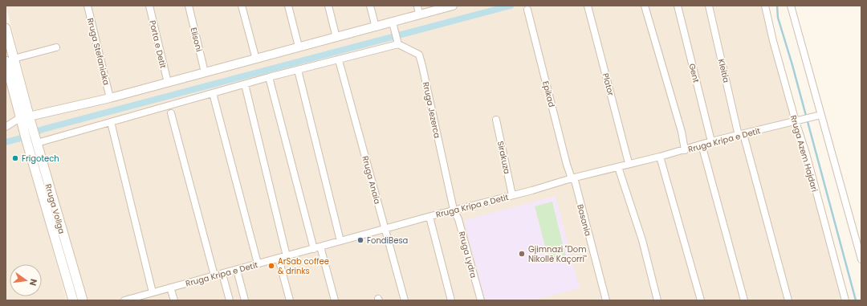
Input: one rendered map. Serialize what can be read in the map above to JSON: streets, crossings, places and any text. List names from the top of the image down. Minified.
{"streets":{"main road":["Rruga Vollga"],"street":["Elisoni","Porta e Detit","Rruga Stefaniaka","Kleitia","Gent","Plator","Epikad","Rruga Jezerca","Rruga Kripa e Detit","Rruga Azem Hajdari","Sirakuza","Rruga Anaia","Basania","Rruga Lydra"]},"crossings":[["Kleitia","Rruga Kripa e Detit"],["Gent","Rruga Kripa e Detit"],["Plator","Rruga Kripa e Detit"],["Epikad","Rruga Kripa e Detit"],["Epikad","Basania"],["Rruga Jezerca","Rruga Kripa e Detit"],["Rruga Jezerca","Rruga Lydra"],["Rruga Kripa e Detit","Rruga Azem Hajdari"],["Rruga Kripa e Detit","Sirakuza"],["Rruga Kripa e Detit","Rruga Anaia"],["Rruga Kripa e Detit","Basania"],["Rruga Kripa e Detit","Rruga Lydra"]],"places":["Frigotech","FondiBesa","Gjimnazi \"Dom Nikollë Kaçorri\"","ArSab coffee & drinks"],"north":"right"}
